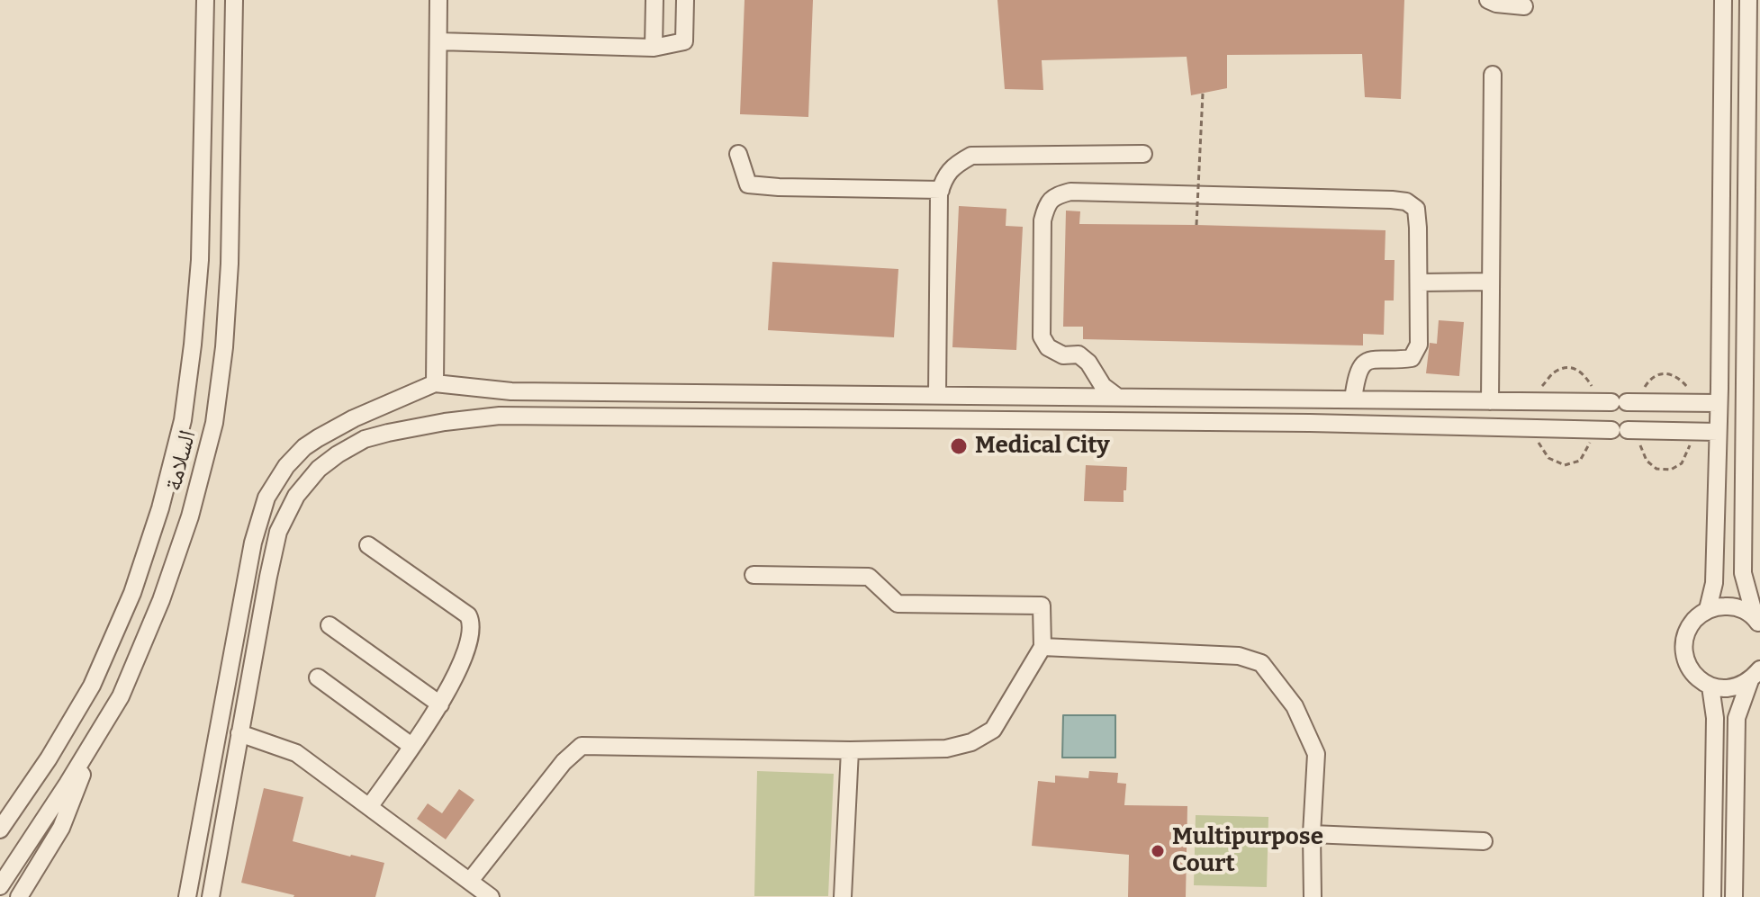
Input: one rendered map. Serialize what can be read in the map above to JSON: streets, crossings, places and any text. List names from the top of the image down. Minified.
{"streets":{"street":["السلامة"]},"places":["Medical City","Multipurpose Court"]}
